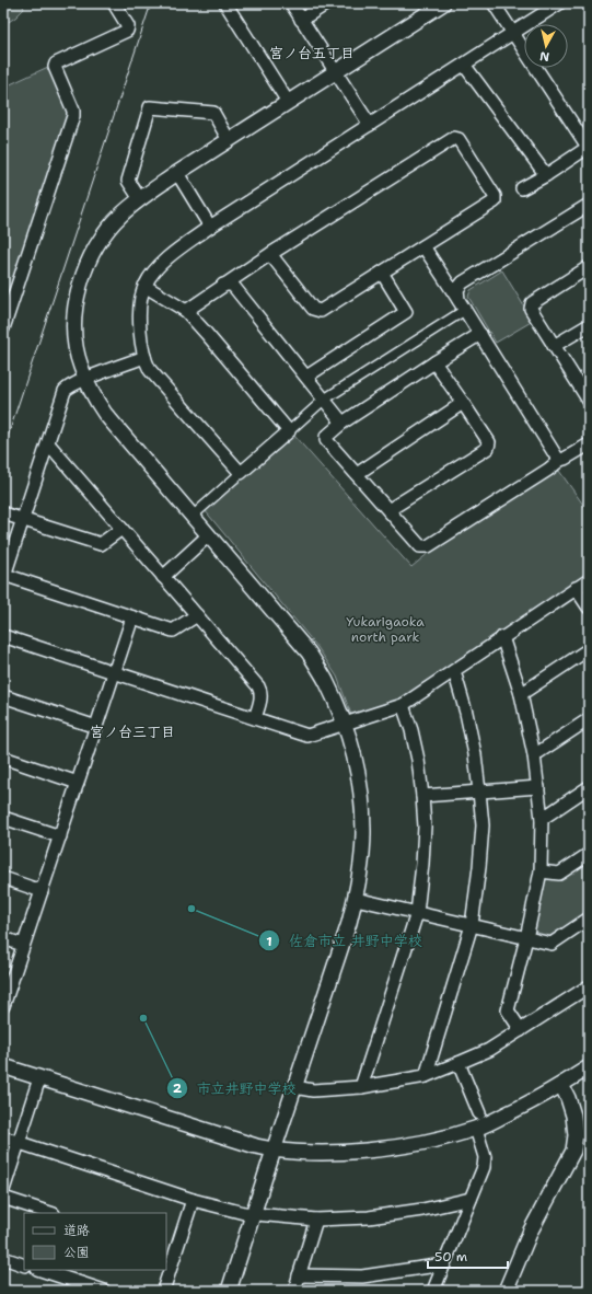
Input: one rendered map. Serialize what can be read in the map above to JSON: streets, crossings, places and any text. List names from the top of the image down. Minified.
{"districts":["宮ノ台五丁目","宮ノ台三丁目"],"parks":["Yukarigaoka north park"],"places":["佐倉市立 井野中学校","市立井野中学校"],"legend":["道路","公園"],"scale_bar":"50 m","north":"bottom"}
